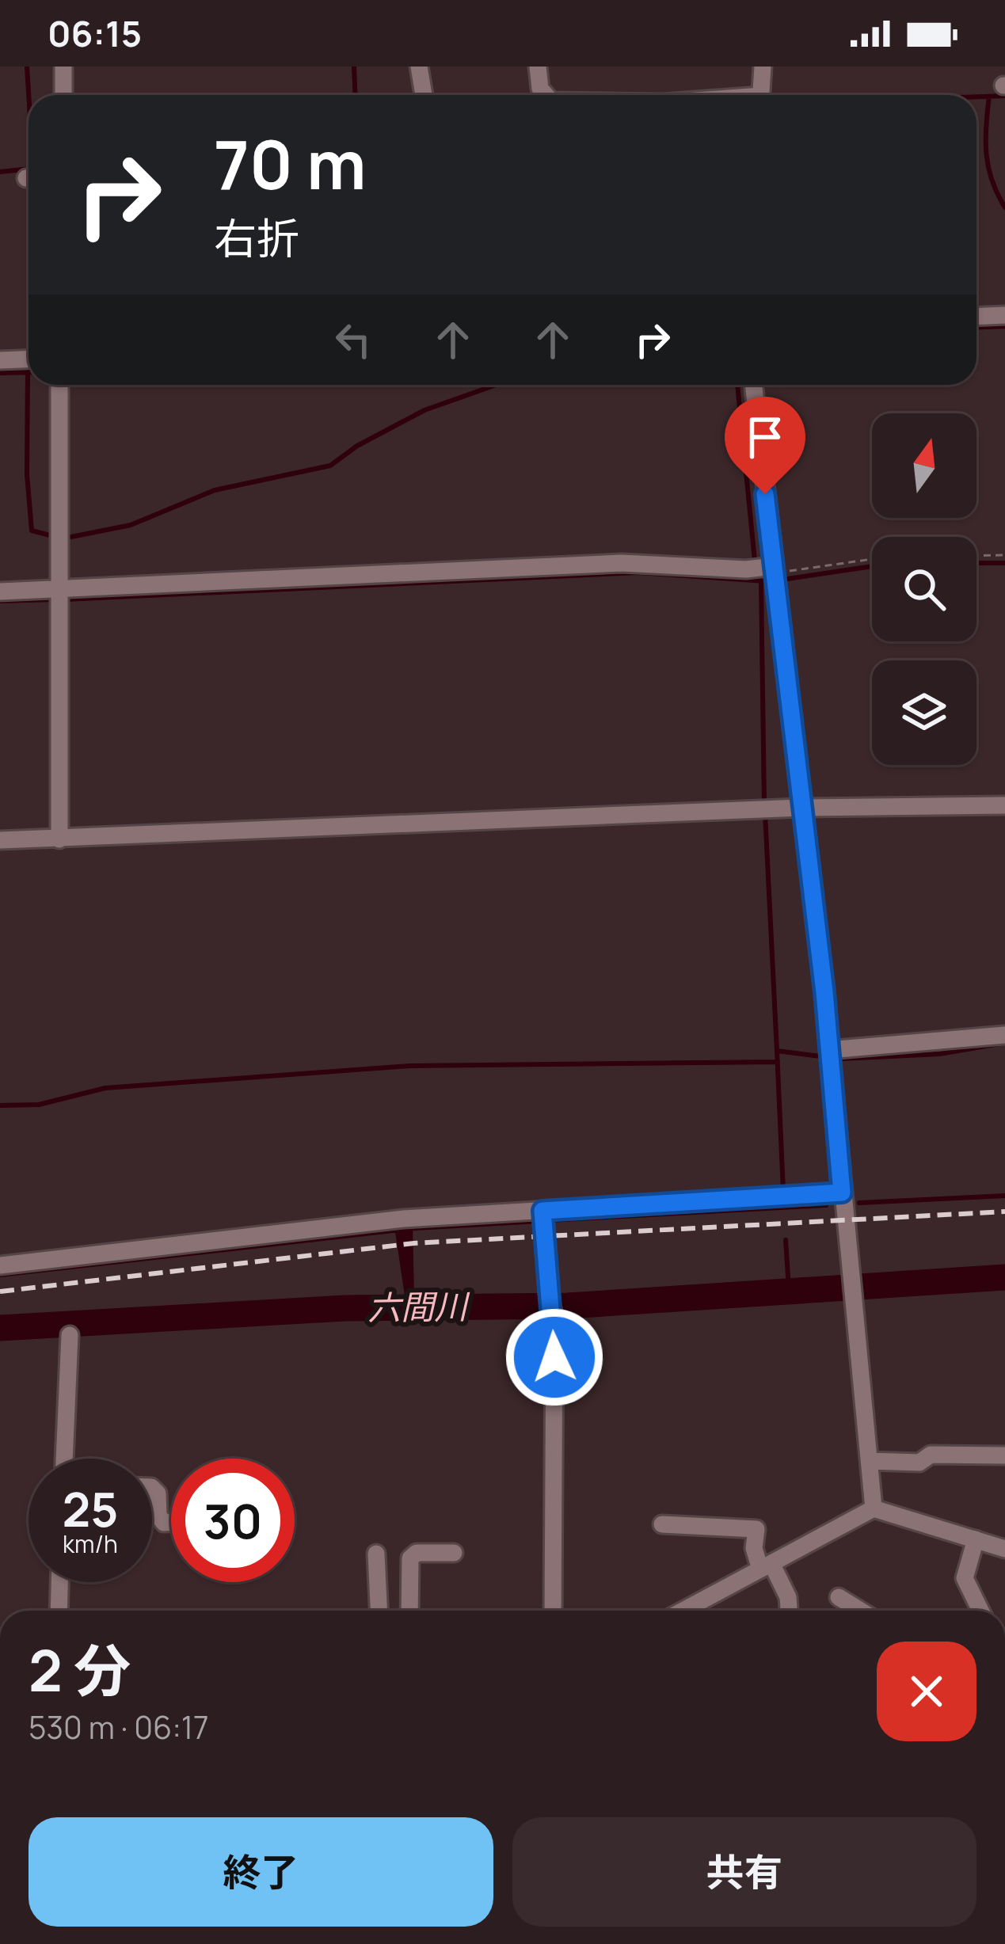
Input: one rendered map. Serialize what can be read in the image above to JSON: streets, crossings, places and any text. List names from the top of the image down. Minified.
{"water":["六間川"],"north":"top","page":{"status":"06:15","turn":["70 m","右折"],"speed":"25 km/h","limit":"30","heading":["2 分","530 m · 06:17"],"buttons":["終了","共有"]}}
